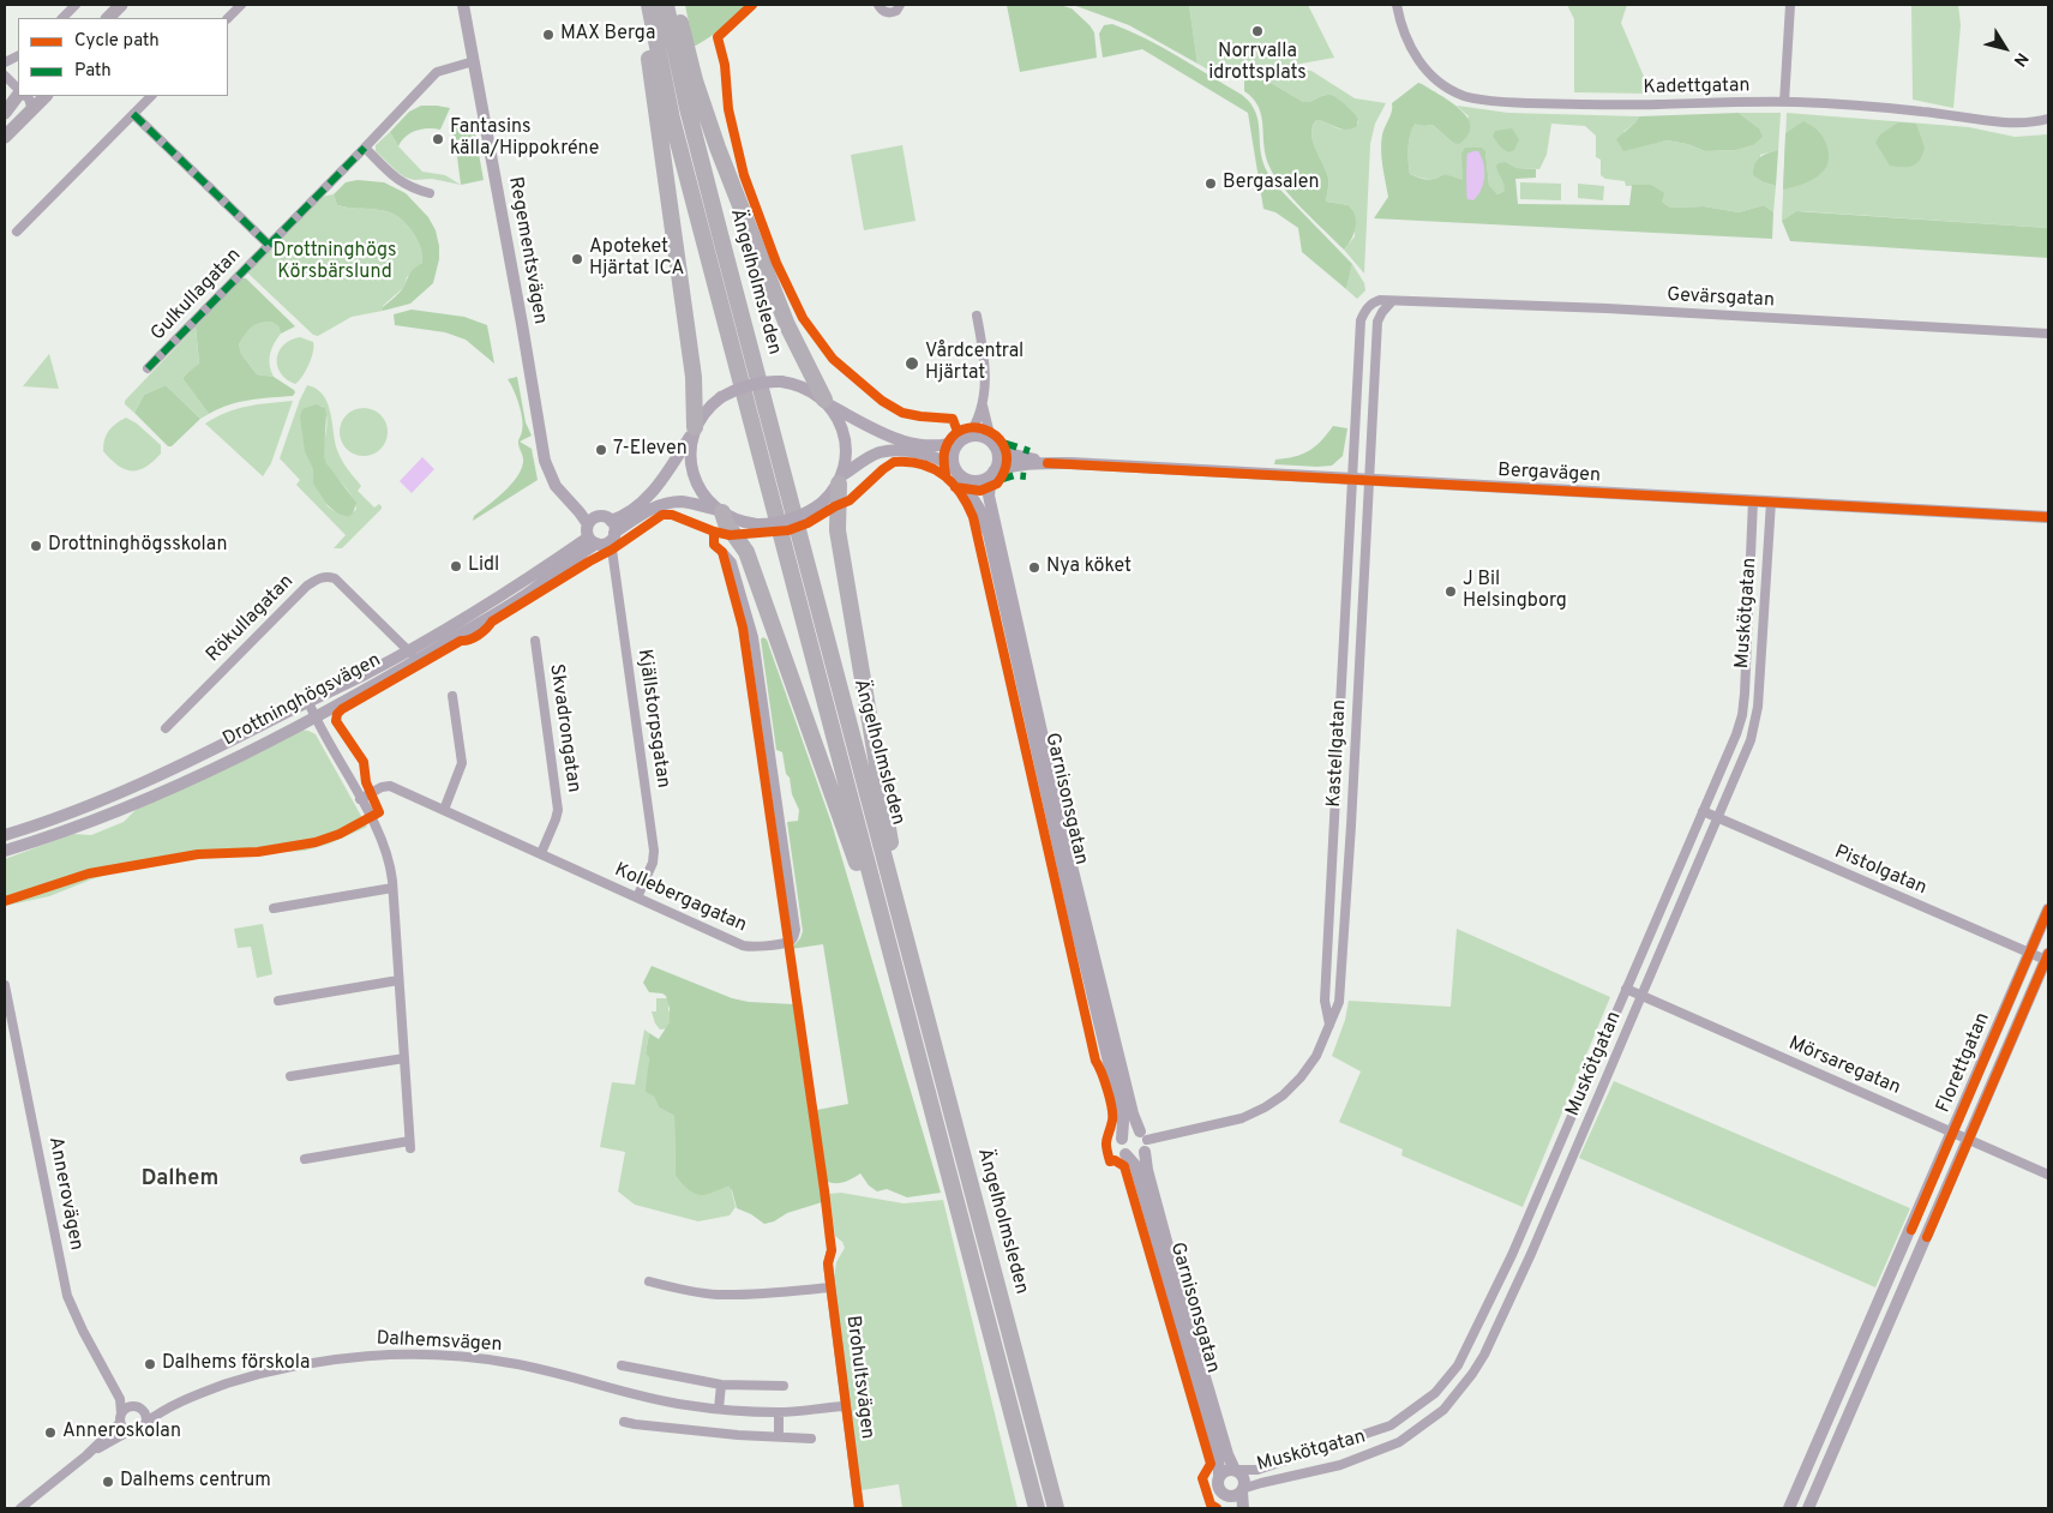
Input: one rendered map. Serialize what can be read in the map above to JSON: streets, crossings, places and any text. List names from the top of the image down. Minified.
{"streets":{"highway":["Ängelholmsleden"],"street":["Kadettgatan","Regementsvägen","Gulkullagatan","Gevärsgatan","Bergavägen","Muskötgatan","Rökullagatan","Drottninghögsvägen","Kjällstorpsgatan","Skvadrongatan","Kastellgatan","Garnisonsgatan","Pistolgatan","Kollebergagatan","Florettgatan","Mörsaregatan","Annerovägen","Dalhemsvägen","Brohultsvägen"]},"crossings":[["Regementsvägen","Gulkullagatan"],["Regementsvägen","Drottninghögsvägen"],["Regementsvägen","Kjällstorpsgatan"],["Gevärsgatan","Bergavägen"],["Gevärsgatan","Kastellgatan"],["Bergavägen","Muskötgatan"],["Bergavägen","Kastellgatan"],["Bergavägen","Garnisonsgatan"],["Muskötgatan","Garnisonsgatan"],["Muskötgatan","Pistolgatan"],["Muskötgatan","Mörsaregatan"],["Rökullagatan","Drottninghögsvägen"],["Drottninghögsvägen","Kjällstorpsgatan"],["Kjällstorpsgatan","Kollebergagatan"],["Skvadrongatan","Kollebergagatan"],["Kastellgatan","Garnisonsgatan"],["Pistolgatan","Florettgatan"],["Florettgatan","Mörsaregatan"],["Annerovägen","Dalhemsvägen"],["Dalhemsvägen","Brohultsvägen"]],"districts":["Dalhem"],"parks":["Drottninghögs Körsbärslund"],"places":["Norrvalla idrottsplats","MAX Berga","Fantasins källa/Hippokréne","Bergasalen","Apoteket Hjärtat ICA","Vårdcentral Hjärtat","7-Eleven","Drottninghögsskolan","Lidl","Nya köket","J Bil Helsingborg","Dalhems förskola","Anneroskolan","Dalhems centrum"],"legend":["Cycle path","Path"],"north":"bottom right"}
